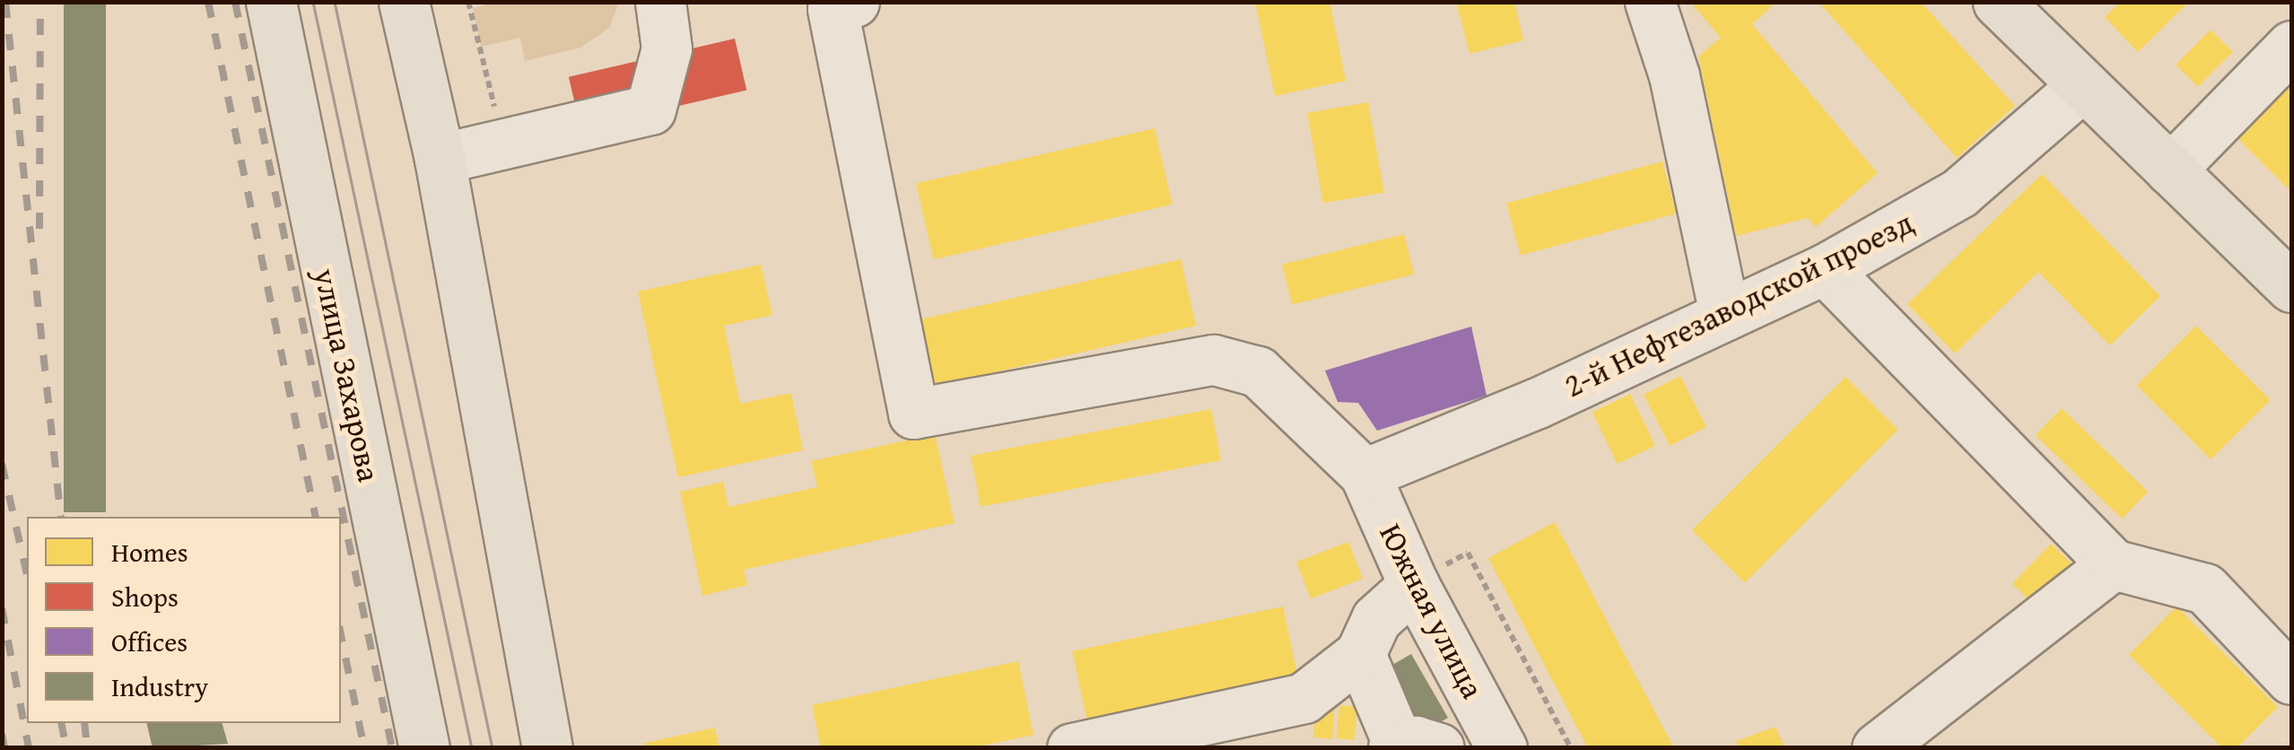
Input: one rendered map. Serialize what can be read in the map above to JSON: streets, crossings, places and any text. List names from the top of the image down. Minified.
{"streets":{"main road":["улица Захарова"],"street":["2-й Нефтезаводской проезд","Южная улица"]},"crossings":[["2-й Нефтезаводской проезд","Южная улица"]],"legend":["Homes","Shops","Offices","Industry"]}
